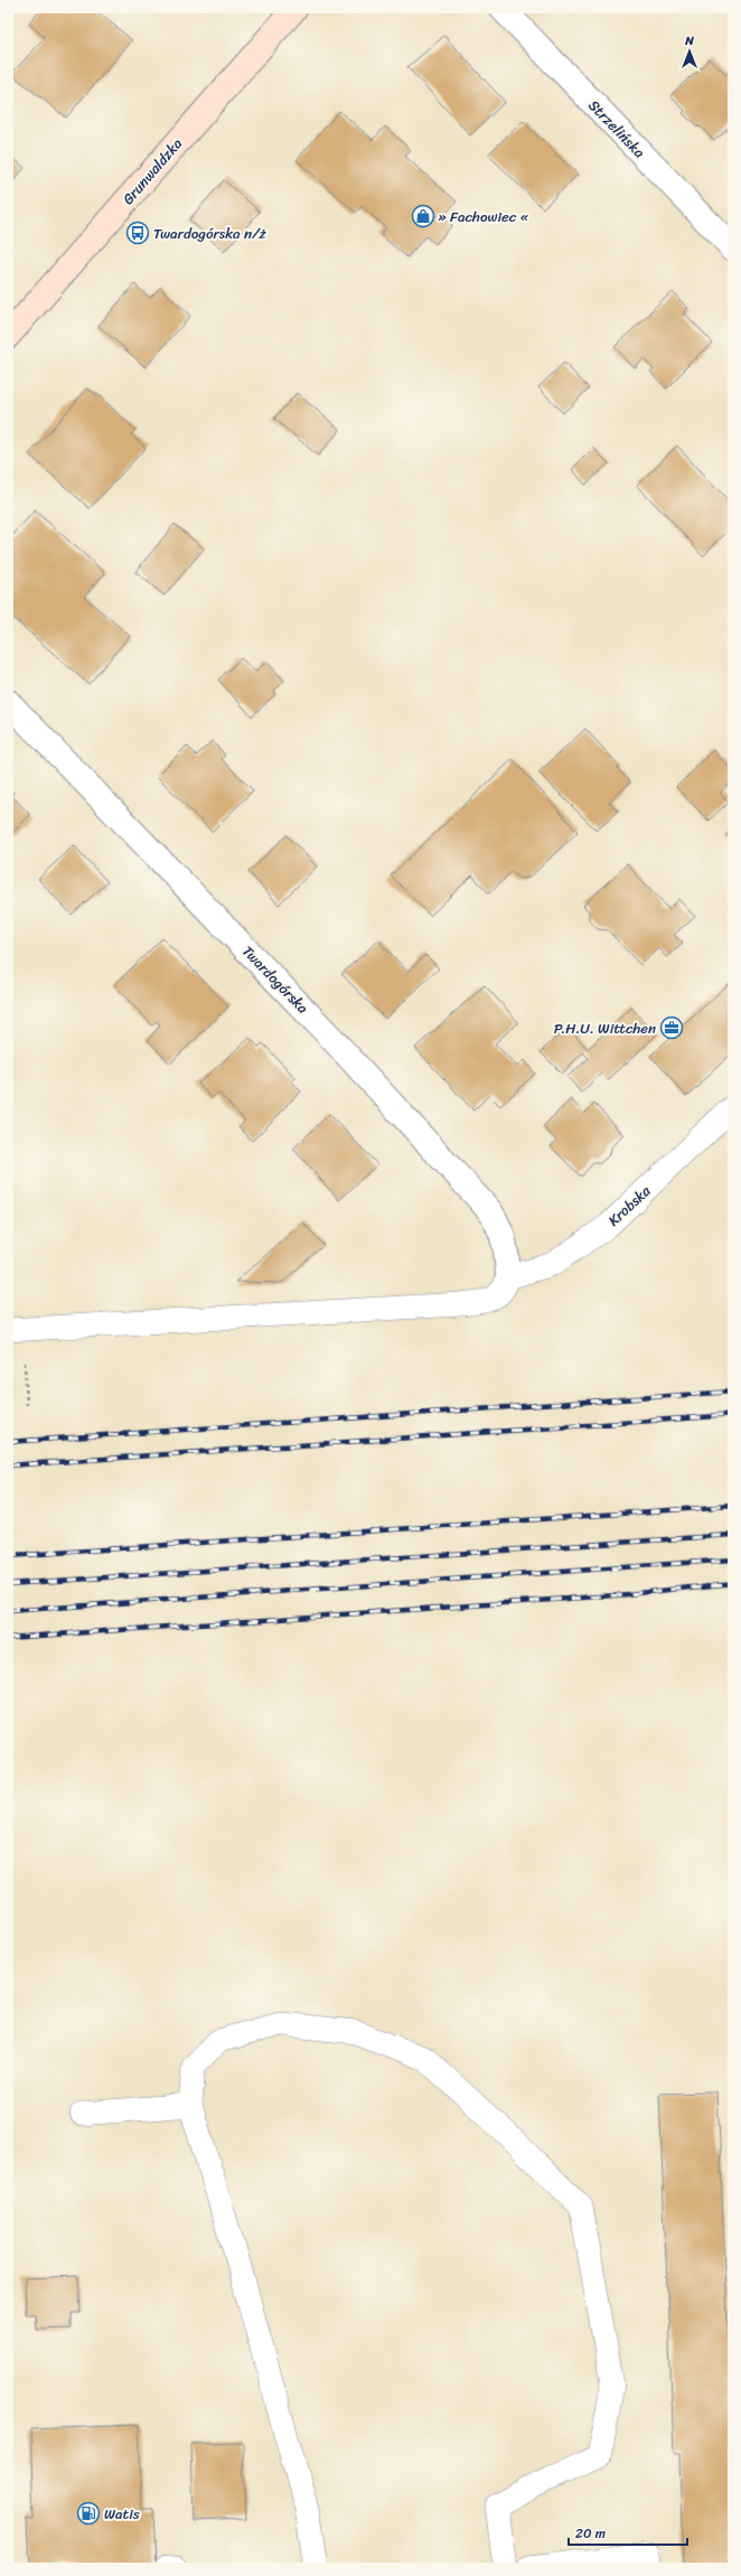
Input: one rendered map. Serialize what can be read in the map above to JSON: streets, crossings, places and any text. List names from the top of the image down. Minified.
{"streets":{"street":["Strzelińska","Grunwaldzka","Twardogórska"],"lane":["Krobska"]},"crossings":[["Twardogórska","Krobska"]],"places":{"shop":["» Fachowiec «"],"bus stop":["Twardogórska n/ż"],"office":["P.H.U. Wittchen"],"fuel station":["Watis"]},"scale_bar":"20 m","north":"top"}
